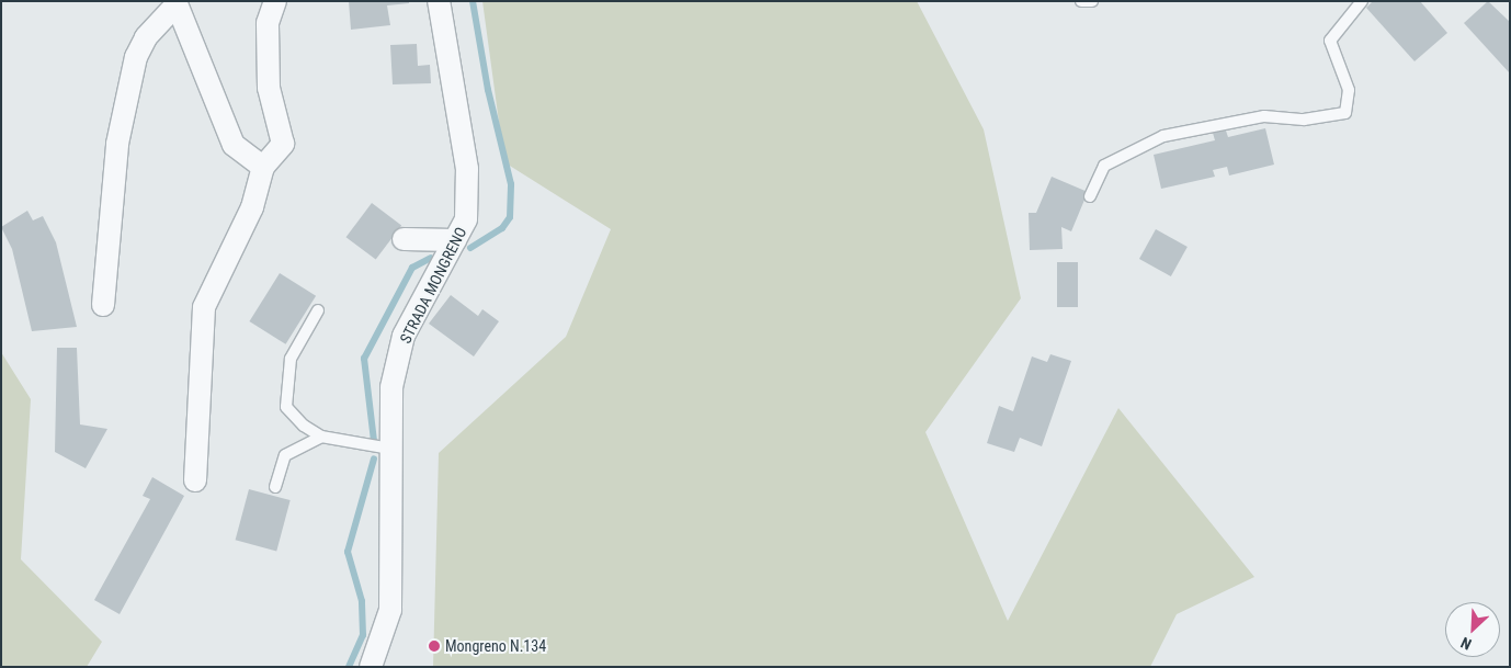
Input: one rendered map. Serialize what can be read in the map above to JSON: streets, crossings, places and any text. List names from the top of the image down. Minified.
{"streets":{"street":["STRADA MONGRENO"]},"places":["Mongreno N.134"],"north":"bottom left"}
